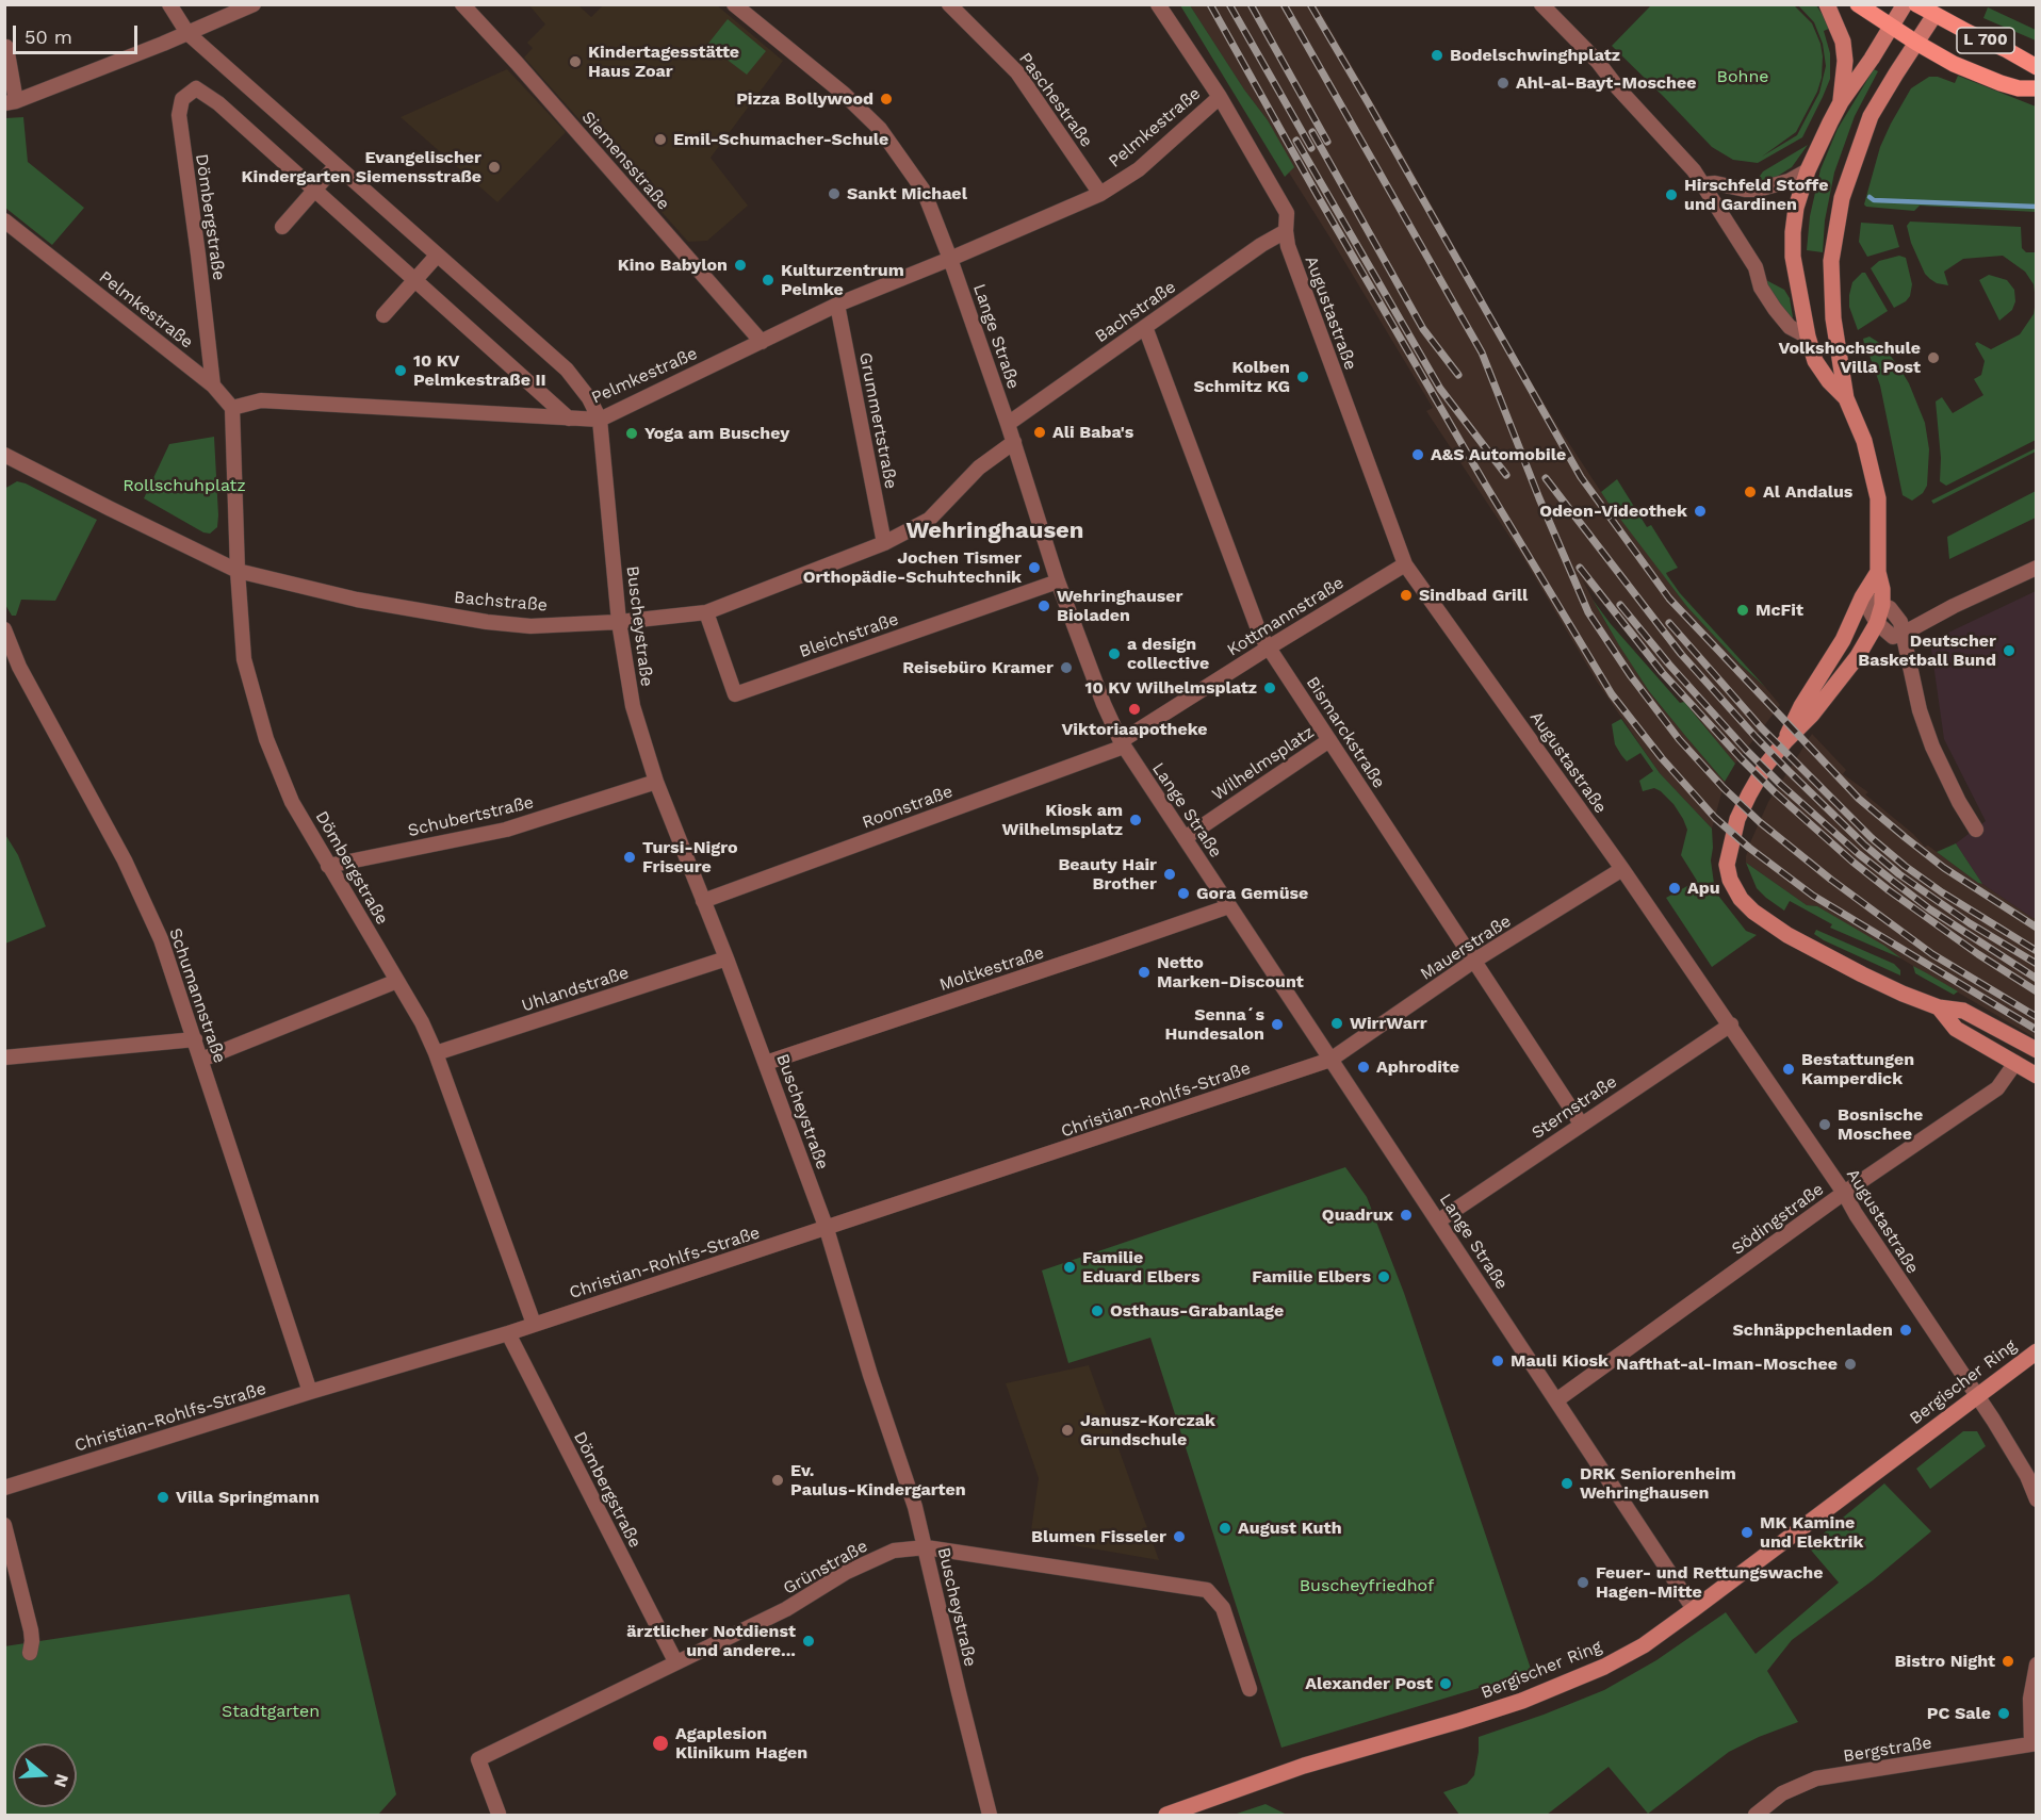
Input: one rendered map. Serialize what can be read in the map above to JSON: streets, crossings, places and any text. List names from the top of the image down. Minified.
{"streets":{"main road":["L 700","Bergischer Ring"],"street":["Paschestraße","Pelmkestraße","Siemensstraße","Dömbergstraße","Bachstraße","Augustastraße","Lange Straße","Grummertstraße","Kottmannstraße","Buscheystraße","Bleichstraße","Bismarckstraße","Wilhelmsplatz","Roonstraße","Schubertstraße","Mauerstraße","Moltkestraße","Uhlandstraße","Schumannstraße","Christian-Rohlfs-Straße","Sternstraße","Södingstraße","Grünstraße","Bergstraße"]},"crossings":[["Paschestraße","Pelmkestraße"],["Pelmkestraße","Siemensstraße"],["Pelmkestraße","Dömbergstraße"],["Pelmkestraße","Augustastraße"],["Pelmkestraße","Lange Straße"],["Pelmkestraße","Grummertstraße"],["Pelmkestraße","Buscheystraße"],["Dömbergstraße","Bachstraße"],["Dömbergstraße","Schubertstraße"],["Dömbergstraße","Uhlandstraße"],["Dömbergstraße","Christian-Rohlfs-Straße"],["Dömbergstraße","Grünstraße"],["Bachstraße","Augustastraße"],["Bachstraße","Lange Straße"],["Bachstraße","Grummertstraße"],["Bachstraße","Buscheystraße"],["Bachstraße","Bleichstraße"],["Bachstraße","Bismarckstraße"],["Augustastraße","Kottmannstraße"],["Augustastraße","Mauerstraße"],["Augustastraße","Sternstraße"],["Augustastraße","Södingstraße"],["Augustastraße","Bergischer Ring"],["Lange Straße","Kottmannstraße"],["Lange Straße","Bleichstraße"],["Lange Straße","Wilhelmsplatz"],["Lange Straße","Roonstraße"],["Lange Straße","Mauerstraße"],["Lange Straße","Moltkestraße"],["Lange Straße","Christian-Rohlfs-Straße"],["Lange Straße","Sternstraße"],["Lange Straße","Södingstraße"],["Lange Straße","Bergischer Ring"],["Kottmannstraße","Bismarckstraße"],["Kottmannstraße","Roonstraße"],["Buscheystraße","Roonstraße"],["Buscheystraße","Schubertstraße"],["Buscheystraße","Moltkestraße"],["Buscheystraße","Uhlandstraße"],["Buscheystraße","Christian-Rohlfs-Straße"],["Buscheystraße","Grünstraße"],["Bismarckstraße","Wilhelmsplatz"],["Bismarckstraße","Mauerstraße"],["Bismarckstraße","Sternstraße"],["Mauerstraße","Christian-Rohlfs-Straße"],["Schumannstraße","Christian-Rohlfs-Straße"]],"districts":["Wehringhausen"],"parks":["Bohne","Rollschuhplatz","Buscheyfriedhof","Stadtgarten"],"places":["Bodelschwinghplatz","Kindertagesstätte Haus Zoar","Ahl-al-Bayt-Moschee","Pizza Bollywood","Emil-Schumacher-Schule","Evangelischer Kindergarten Siemensstraße","Sankt Michael","Hirschfeld Stoffe und Gardinen","Kino Babylon","Kulturzentrum Pelmke","Volkshochschule Villa Post","10 KV Pelmkestraße II","Kolben Schmitz KG","Ali Baba's","Yoga am Buschey","A&S Automobile","Al Andalus","Odeon-Videothek","Jochen Tismer Orthopädie-Schuhtechnik","Sindbad Grill","Wehringhauser Bioladen","McFit","Deutscher Basketball Bund","a design collective","Reisebüro Kramer","10 KV Wilhelmsplatz","Viktoriaapotheke","Kiosk am Wilhelmsplatz","Tursi-Nigro Friseure","Beauty Hair Brother","Apu","Gora Gemüse","Netto Marken-Discount","WirrWarr","Senna´s Hundesalon","Aphrodite","Bestattungen Kamperdick","Bosnische Moschee","Quadrux","Familie Eduard Elbers","Familie Elbers","Osthaus-Grabanlage","Schnäppchenladen","Mauli Kiosk","Nafthat-al-Iman-Moschee","Janusz-Korczak Grundschule","Ev. Paulus-Kindergarten","DRK Seniorenheim Wehringhausen","Villa Springmann","August Kuth","MK Kamine und Elektrik","Blumen Fisseler","Feuer- und Rettungswache Hagen-Mitte","ärztlicher Notdienst und andere...","Bistro Night","Alexander Post","PC Sale","Agaplesion Klinikum Hagen"],"scale_bar":"50 m","north":"right"}
